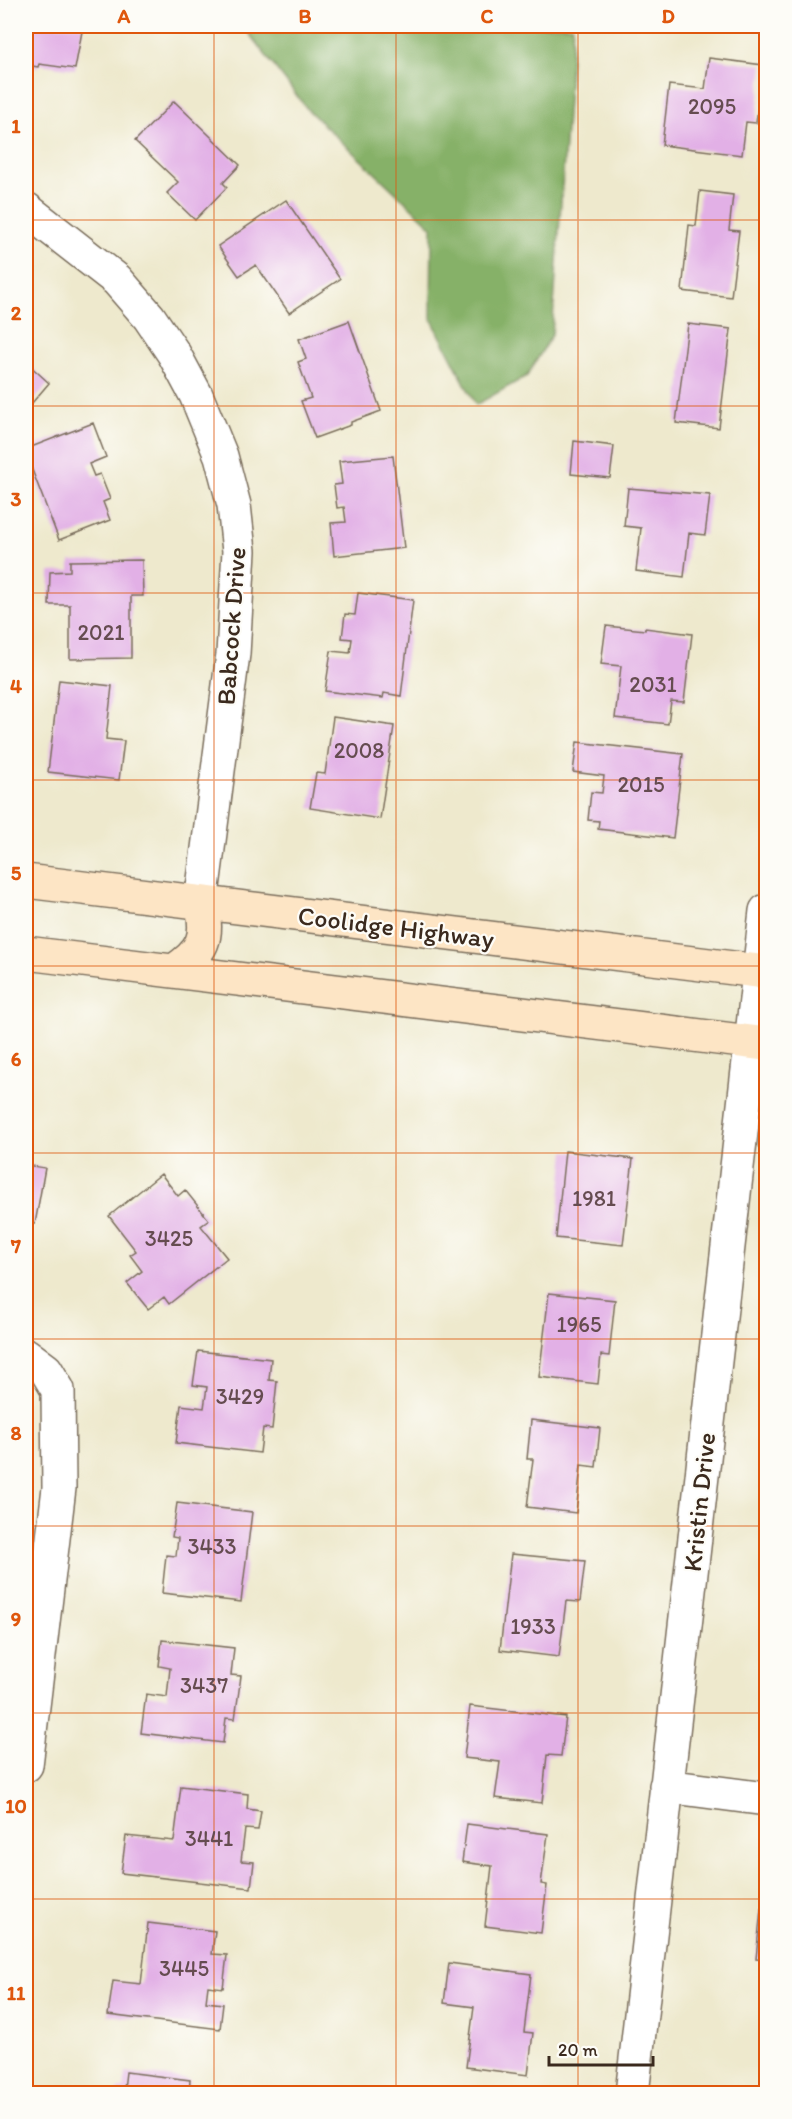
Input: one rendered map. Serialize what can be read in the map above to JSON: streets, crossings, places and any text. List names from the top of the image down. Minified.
{"streets":{"main road":["Coolidge Highway"],"street":["Babcock Drive","Kristin Drive"]},"crossings":[["Babcock Drive","Coolidge Highway"],["Coolidge Highway","Kristin Drive"]],"house_numbers":["2095","2021","2031","2008","2015","1981","3425","1965","3429","3433","1933","3437","3441","3445"],"scale_bar":"20 m","grid":{"columns":["A","B","C","D"],"rows":["1","2","3","4","5","6","7","8","9","10","11"]}}
